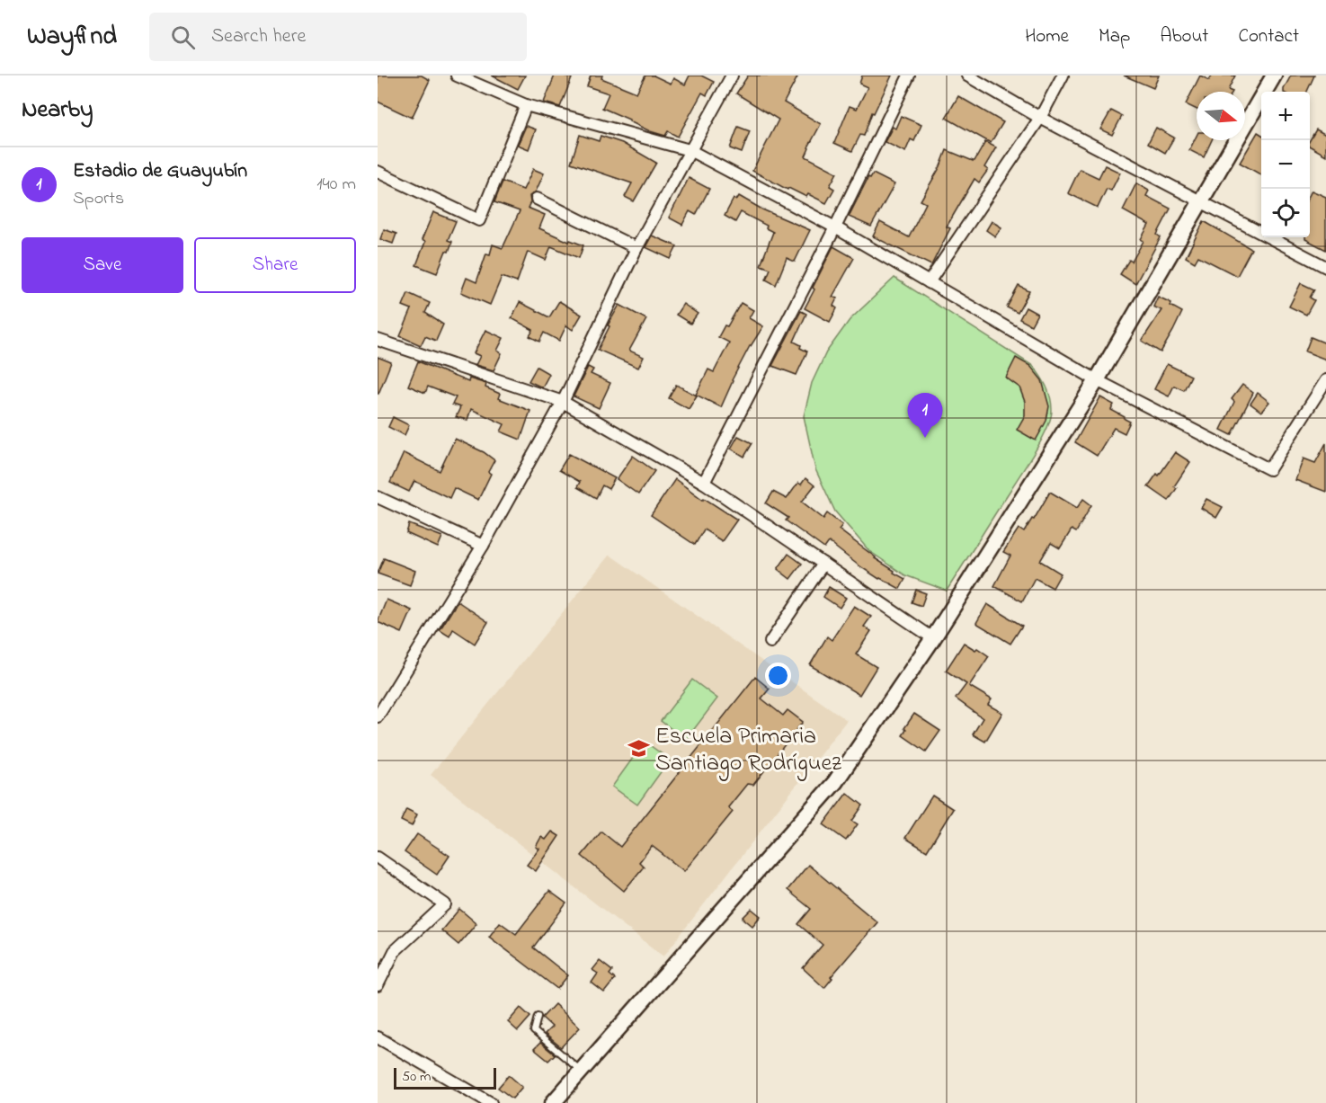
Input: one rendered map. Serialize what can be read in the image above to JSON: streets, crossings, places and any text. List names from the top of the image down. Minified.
{"places":{"school or university":["Escuela Primaria Santiago Rodríguez"]},"scale_bar":"50 m","north":"right","page":{"header":"Wayfind","search":"Search here","nav":["Home","Map","About","Contact"],"heading":"Nearby","map_buttons":["+","−"],"list":[{"mark":"1","name":"Estadio de Guayubín","note":"Sports","value":"140 m"}],"buttons":["Save","Share"],"pins":"1","scale":"50 m"}}
